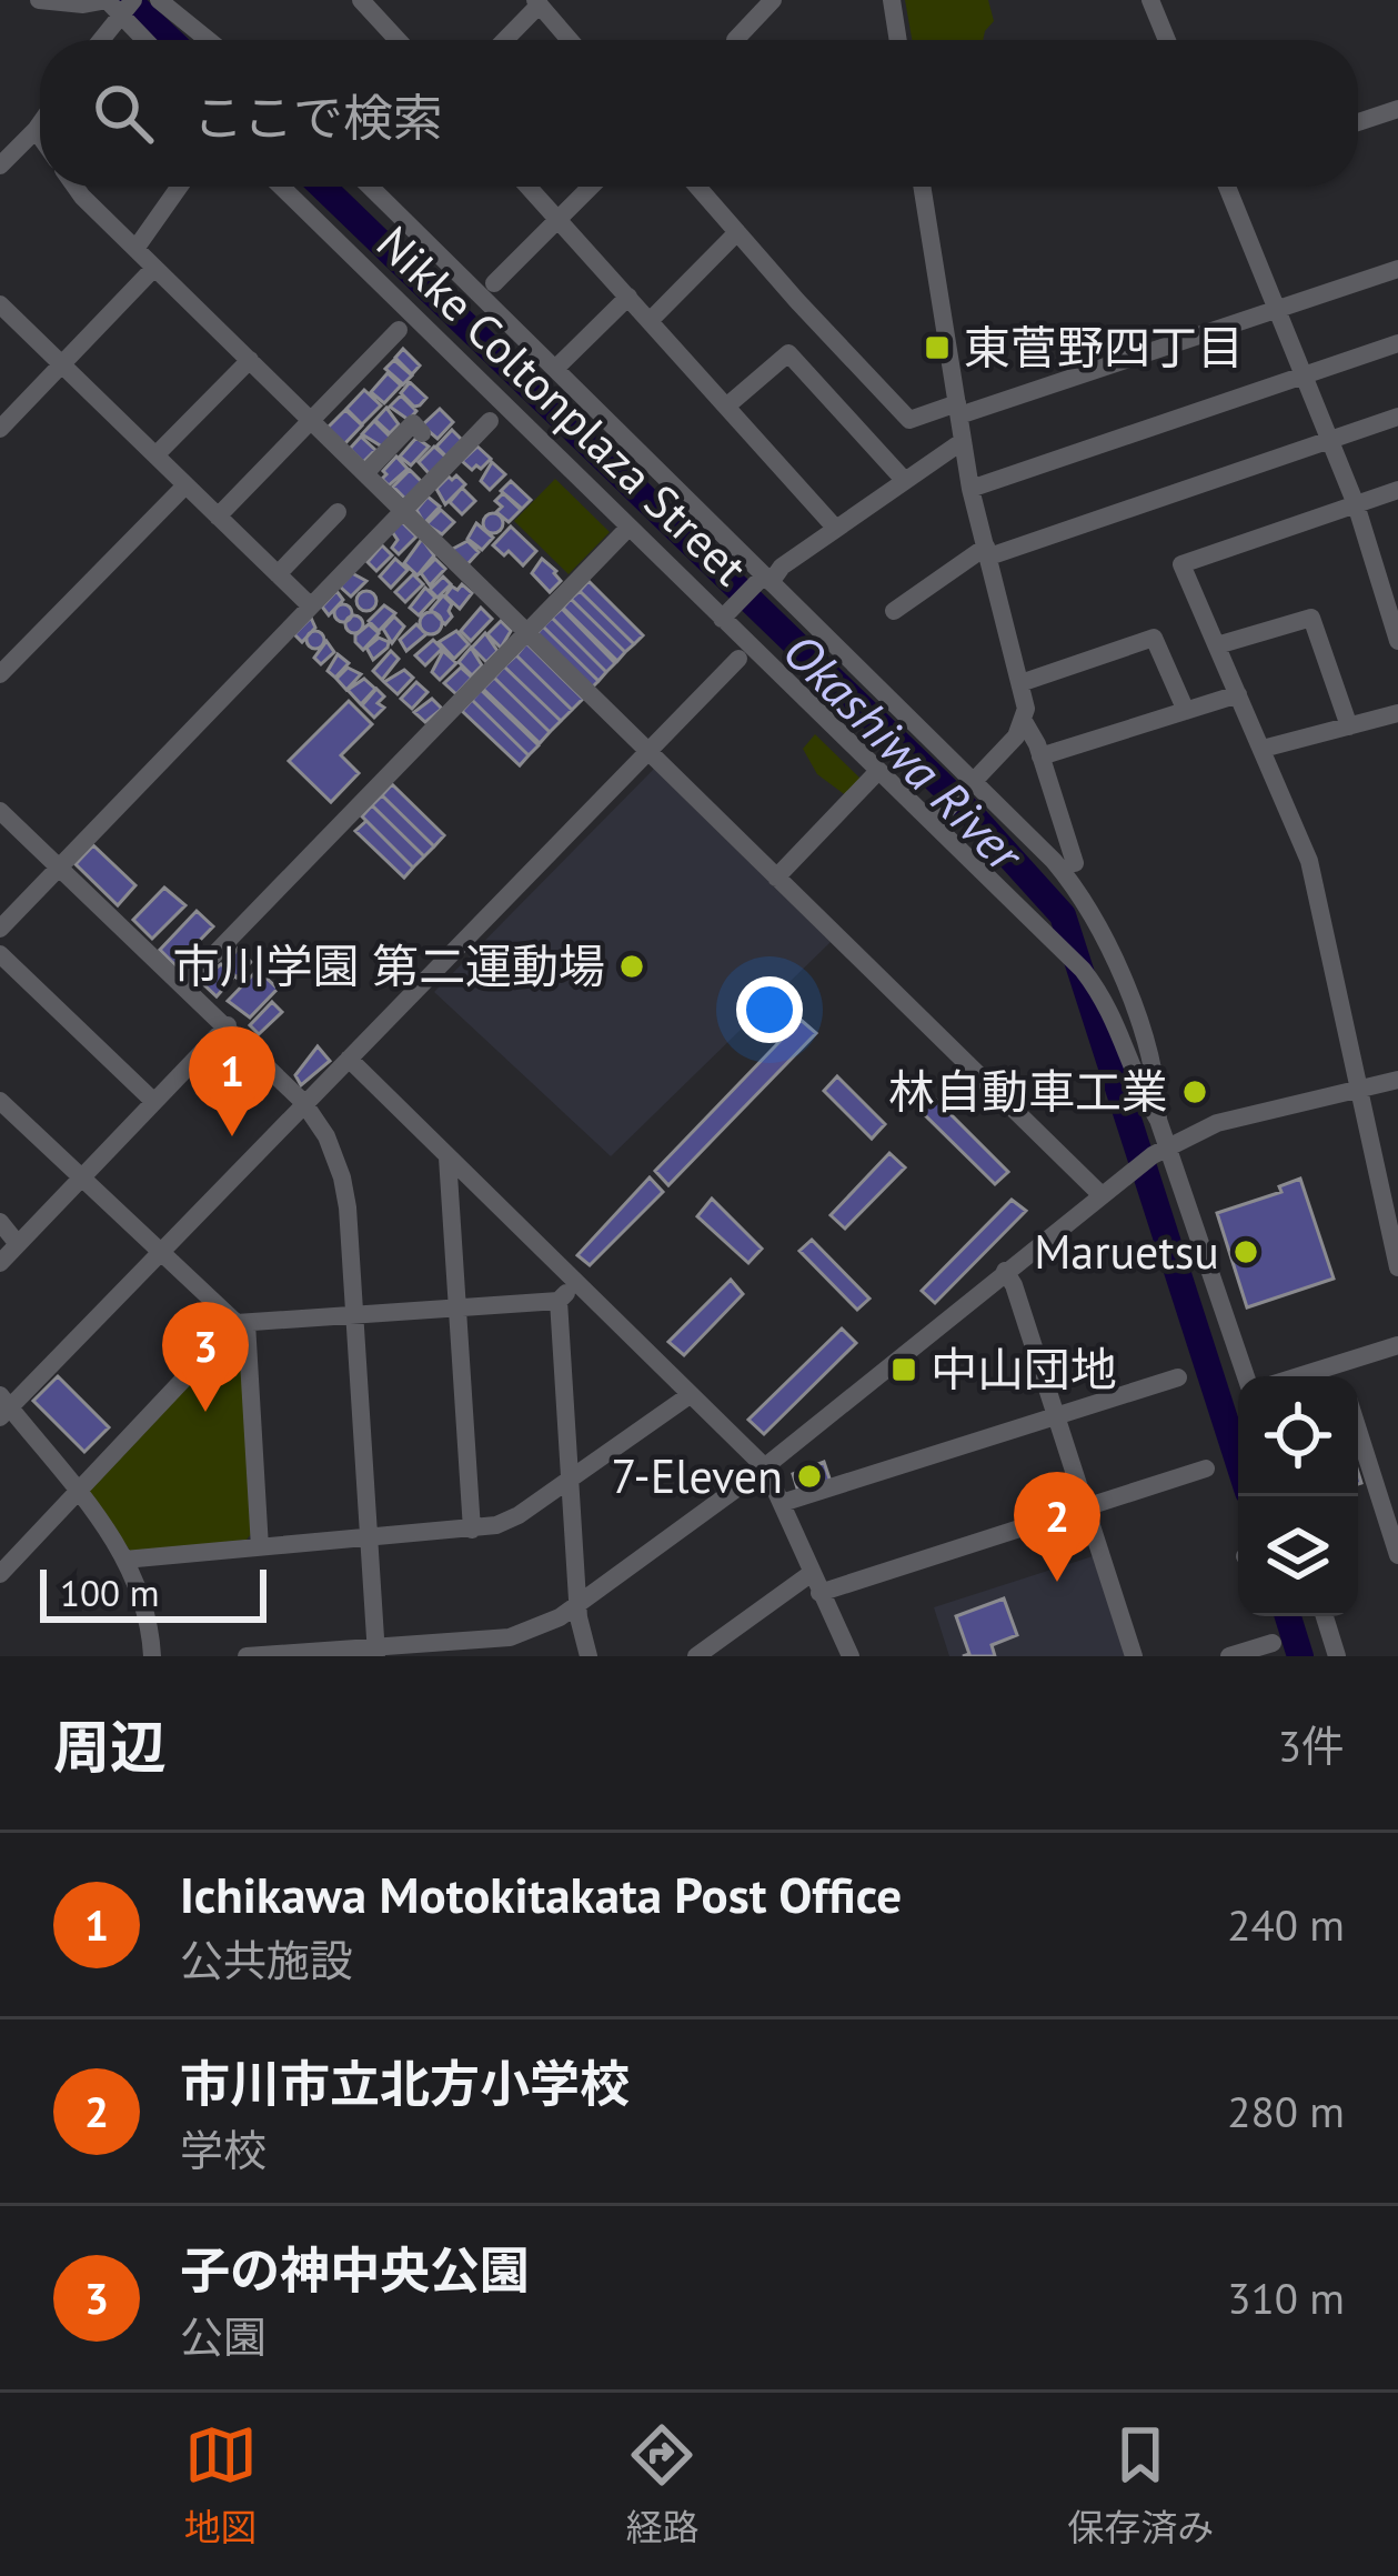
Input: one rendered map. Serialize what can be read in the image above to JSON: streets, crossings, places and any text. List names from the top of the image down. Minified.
{"streets":{"street":["Nikke Coltonplaza Street"]},"water":["Okashiwa River"],"places":{"transit":["東菅野四丁目","中山団地"],"other":["市川学園 第二運動場","林自動車工業","Maruetsu","7-Eleven"]},"scale_bar":"100 m","page":{"search":"ここで検索","pins":["1","3","2"],"scale":"100 m","heading":["周辺","3件"],"list":[{"mark":"1","name":"Ichikawa Motokitakata Post Office","note":"公共施設","value":"240 m"},{"mark":"2","name":"市川市立北方小学校","note":"学校","value":"280 m"},{"mark":"3","name":"子の神中央公園","note":"公園","value":"310 m"}],"nav":["地図","経路","保存済み"]}}
